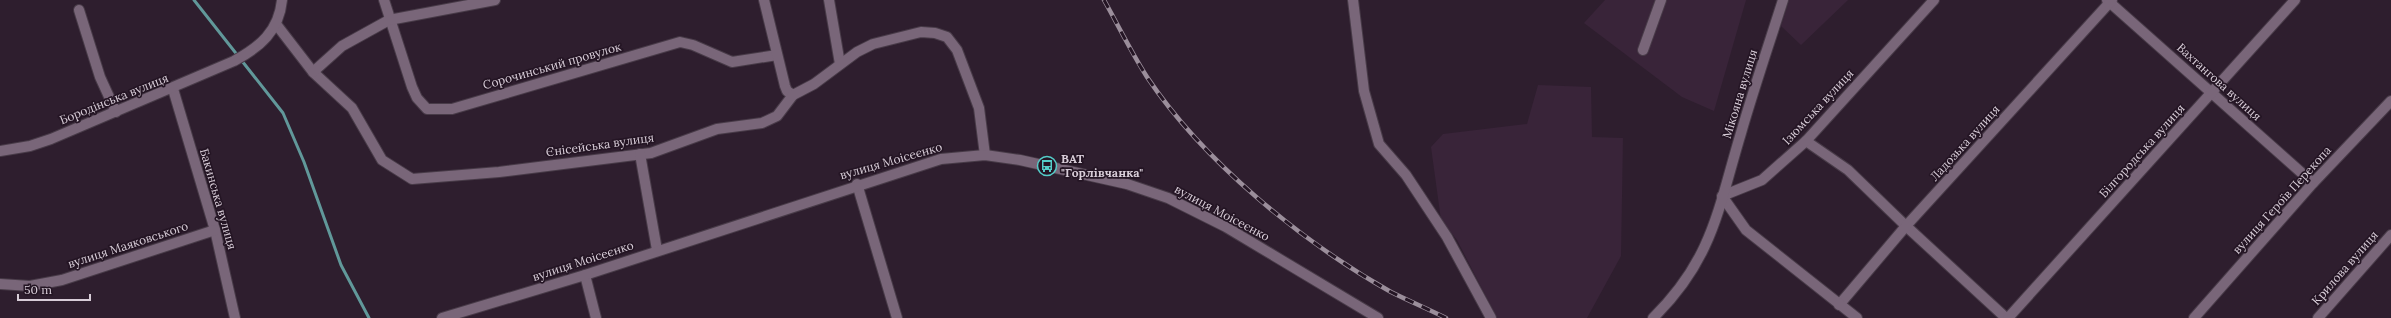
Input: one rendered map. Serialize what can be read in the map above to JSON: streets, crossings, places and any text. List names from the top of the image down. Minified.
{"streets":{"street":["Сорочинський провулок","Вахтангова вулиця","Мікояна вулиця","Бородінська вулиця","Ізюмська вулиця","Ладозька вулиця","Єнісейська вулиця","Білгородська вулиця","вулиця Моісеєнко","Бакинська вулиця","вулиця Героїв Перекопа","вулиця Маяковського","Крилова вулиця"]},"crossings":[["Вахтангова вулиця","Ладозька вулиця"],["Вахтангова вулиця","Білгородська вулиця"],["Вахтангова вулиця","вулиця Героїв Перекопа"],["Мікояна вулиця","Ізюмська вулиця"],["Бородінська вулиця","Бакинська вулиця"],["Єнісейська вулиця","вулиця Моісеєнко"],["Бакинська вулиця","вулиця Маяковського"]],"places":{"bus stop":["ВАТ \"Горлівчанка\""]},"scale_bar":"50 m"}
